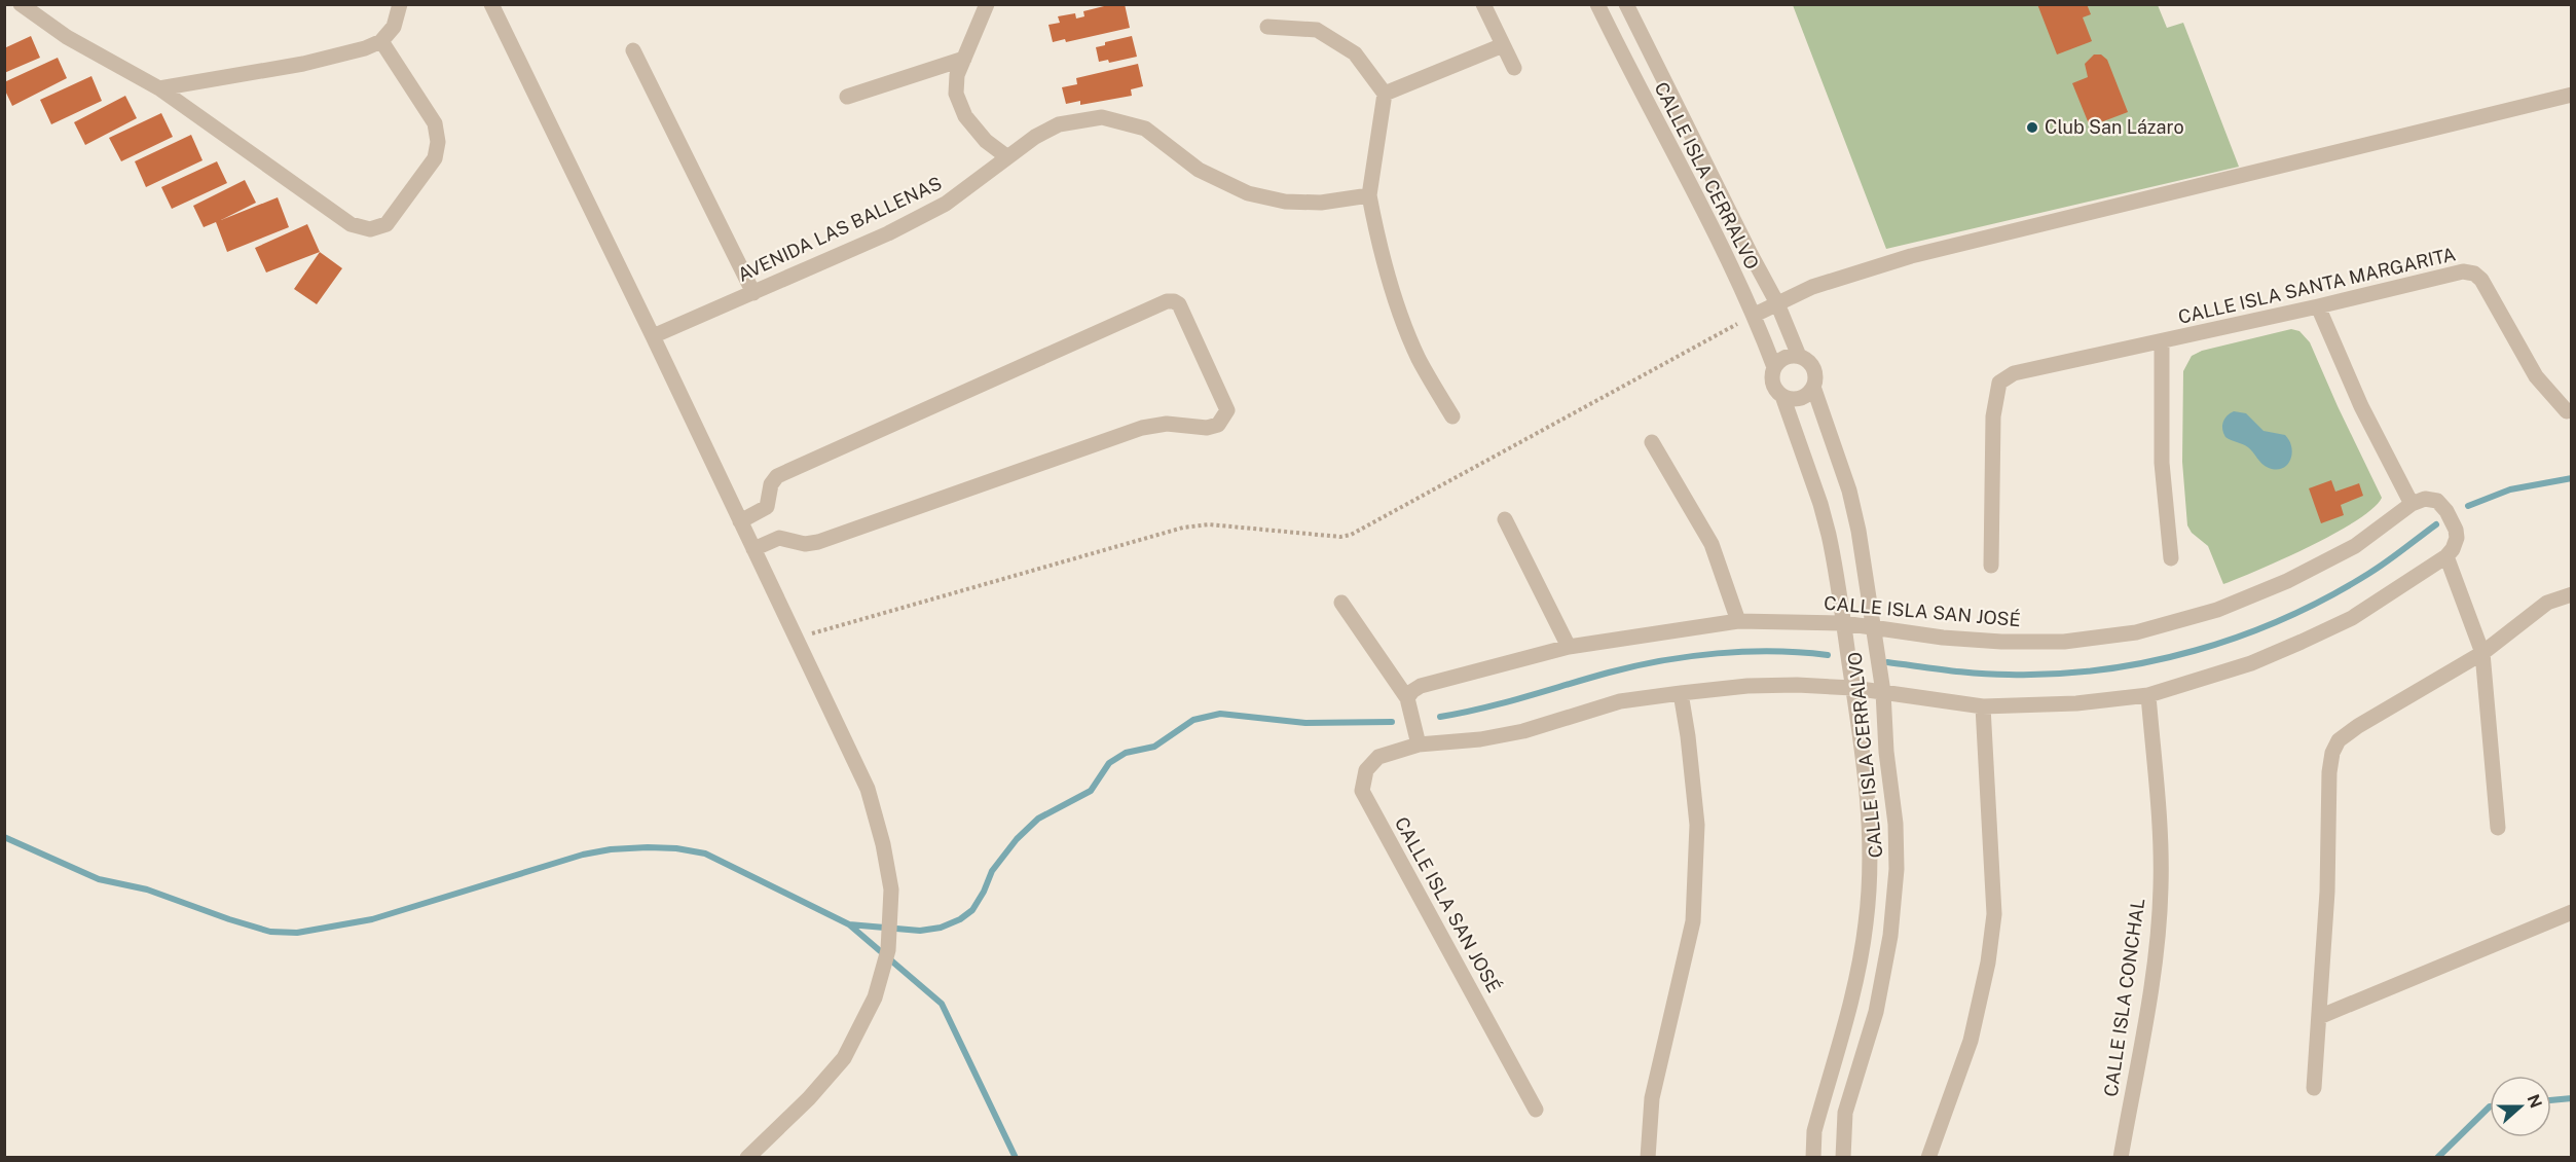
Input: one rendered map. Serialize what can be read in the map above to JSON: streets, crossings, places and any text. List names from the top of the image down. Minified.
{"streets":{"street":["CALLE ISLA CERRALVO","AVENIDA LAS BALLENAS","CALLE ISLA SANTA MARGARITA","CALLE ISLA SAN JOSÉ","CALLE ISLA CONCHAL"]},"crossings":[["CALLE ISLA CERRALVO","CALLE ISLA SAN JOSÉ"],["CALLE ISLA SAN JOSÉ","CALLE ISLA CONCHAL"]],"places":["Club San Lázaro"],"north":"right"}
